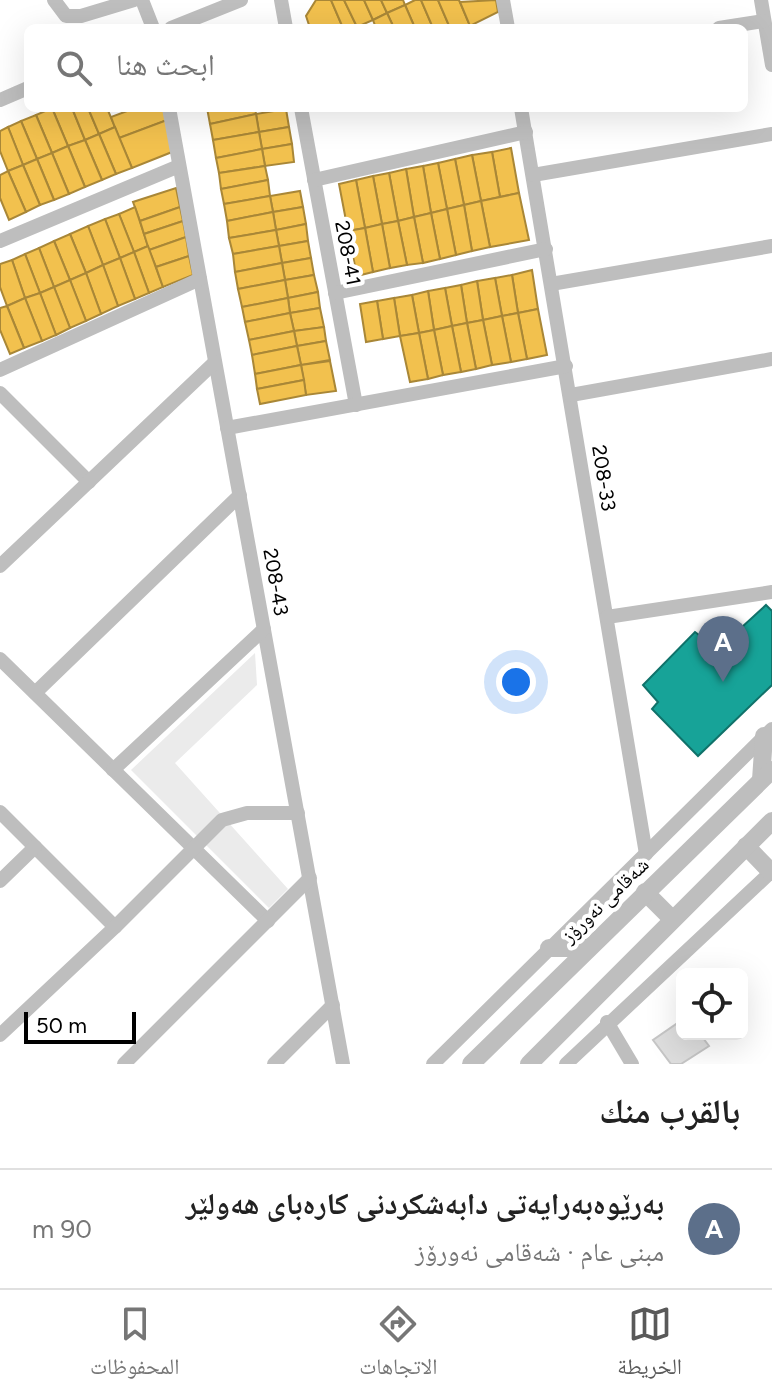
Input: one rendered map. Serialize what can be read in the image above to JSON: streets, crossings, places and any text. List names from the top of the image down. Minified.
{"streets":{"main road":["شەقامی نەورۆز"],"street":["208-41","208-33","208-43"]},"scale_bar":"50 m","page":{"search":"ابحث هنا","pins":"A","scale":"50 m","heading":"بالقرب منك","list":[{"mark":"A","name":"بەرێوەبەرایەتی دابەشکردنی کارەبای هەولێر","note":"مبنى عام · شەقامی نەورۆز","value":"90 m"}],"nav":["الخريطة","الاتجاهات","المحفوظات"]}}
